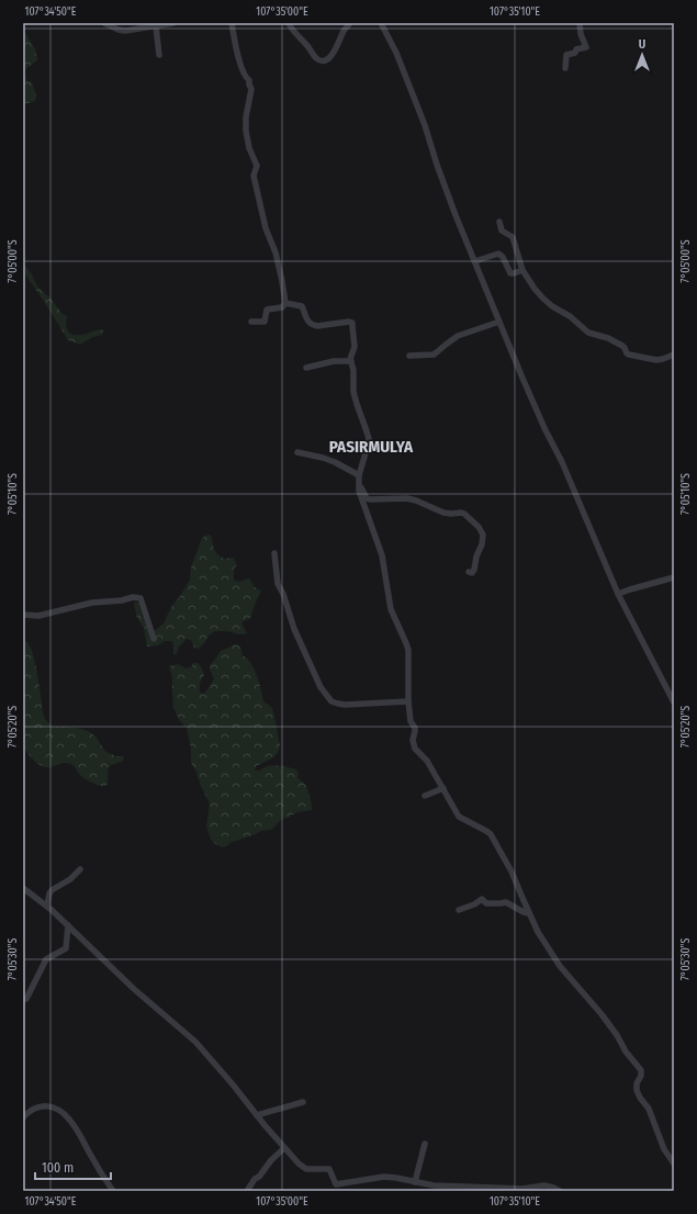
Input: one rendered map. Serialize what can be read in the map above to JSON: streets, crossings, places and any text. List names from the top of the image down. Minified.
{"districts":["PASIRMULYA"],"scale_bar":"100 m","north":"top","coordinates":["107°34'50\"E","107°35'00\"E","107°35'10\"E","7°05'00\"S","7°05'10\"S","7°05'20\"S","7°05'30\"S"]}
